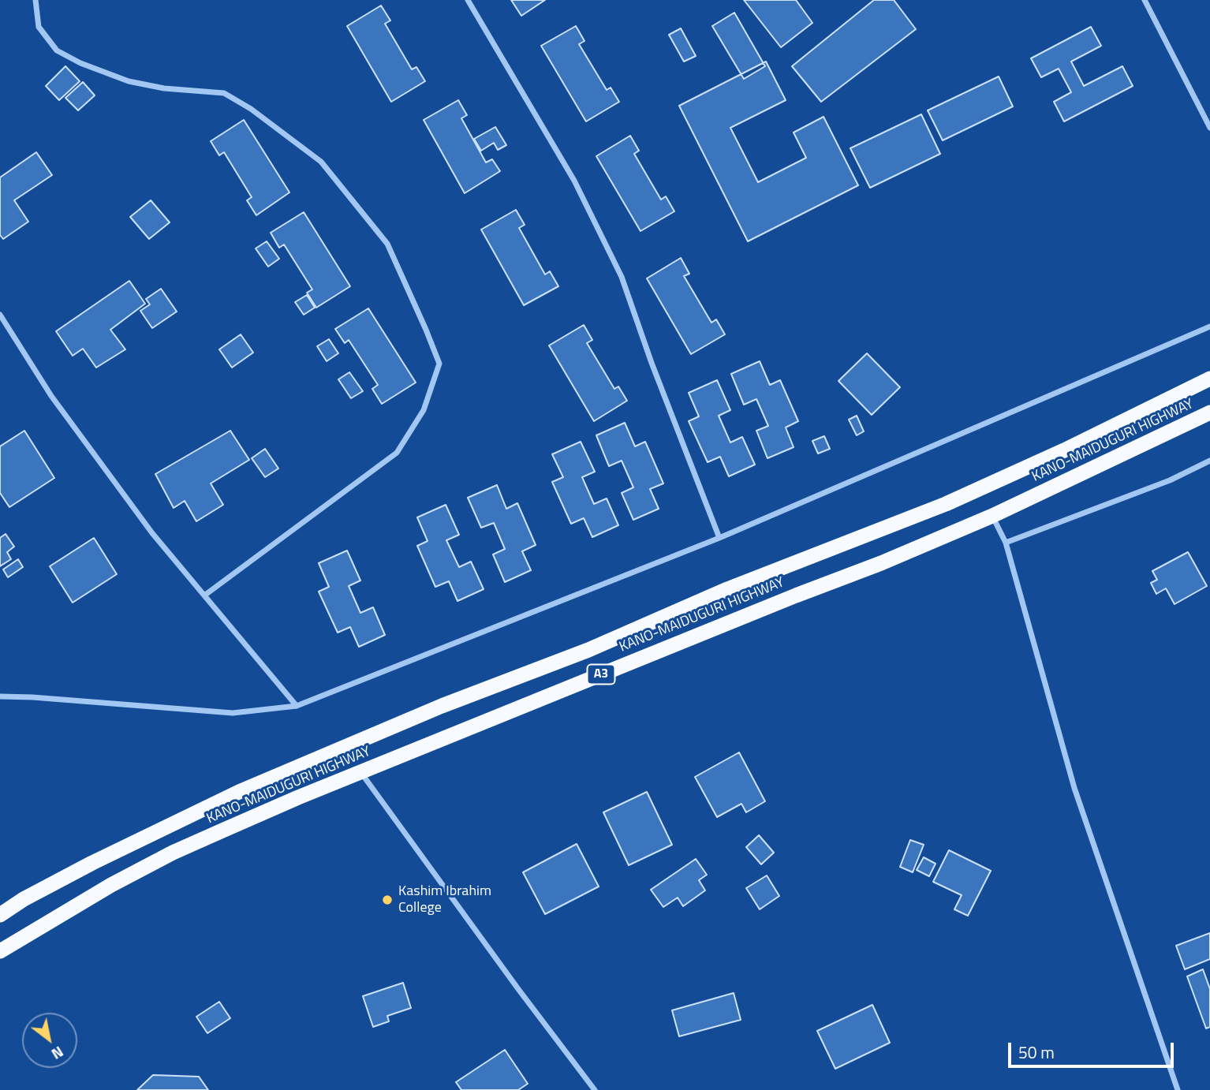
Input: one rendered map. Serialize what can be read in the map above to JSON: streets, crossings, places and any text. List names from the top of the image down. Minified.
{"streets":{"highway":["KANO-MAIDUGURI HIGHWAY","A3"]},"places":["Kashim Ibrahim College"],"scale_bar":"50 m","north":"bottom right"}
